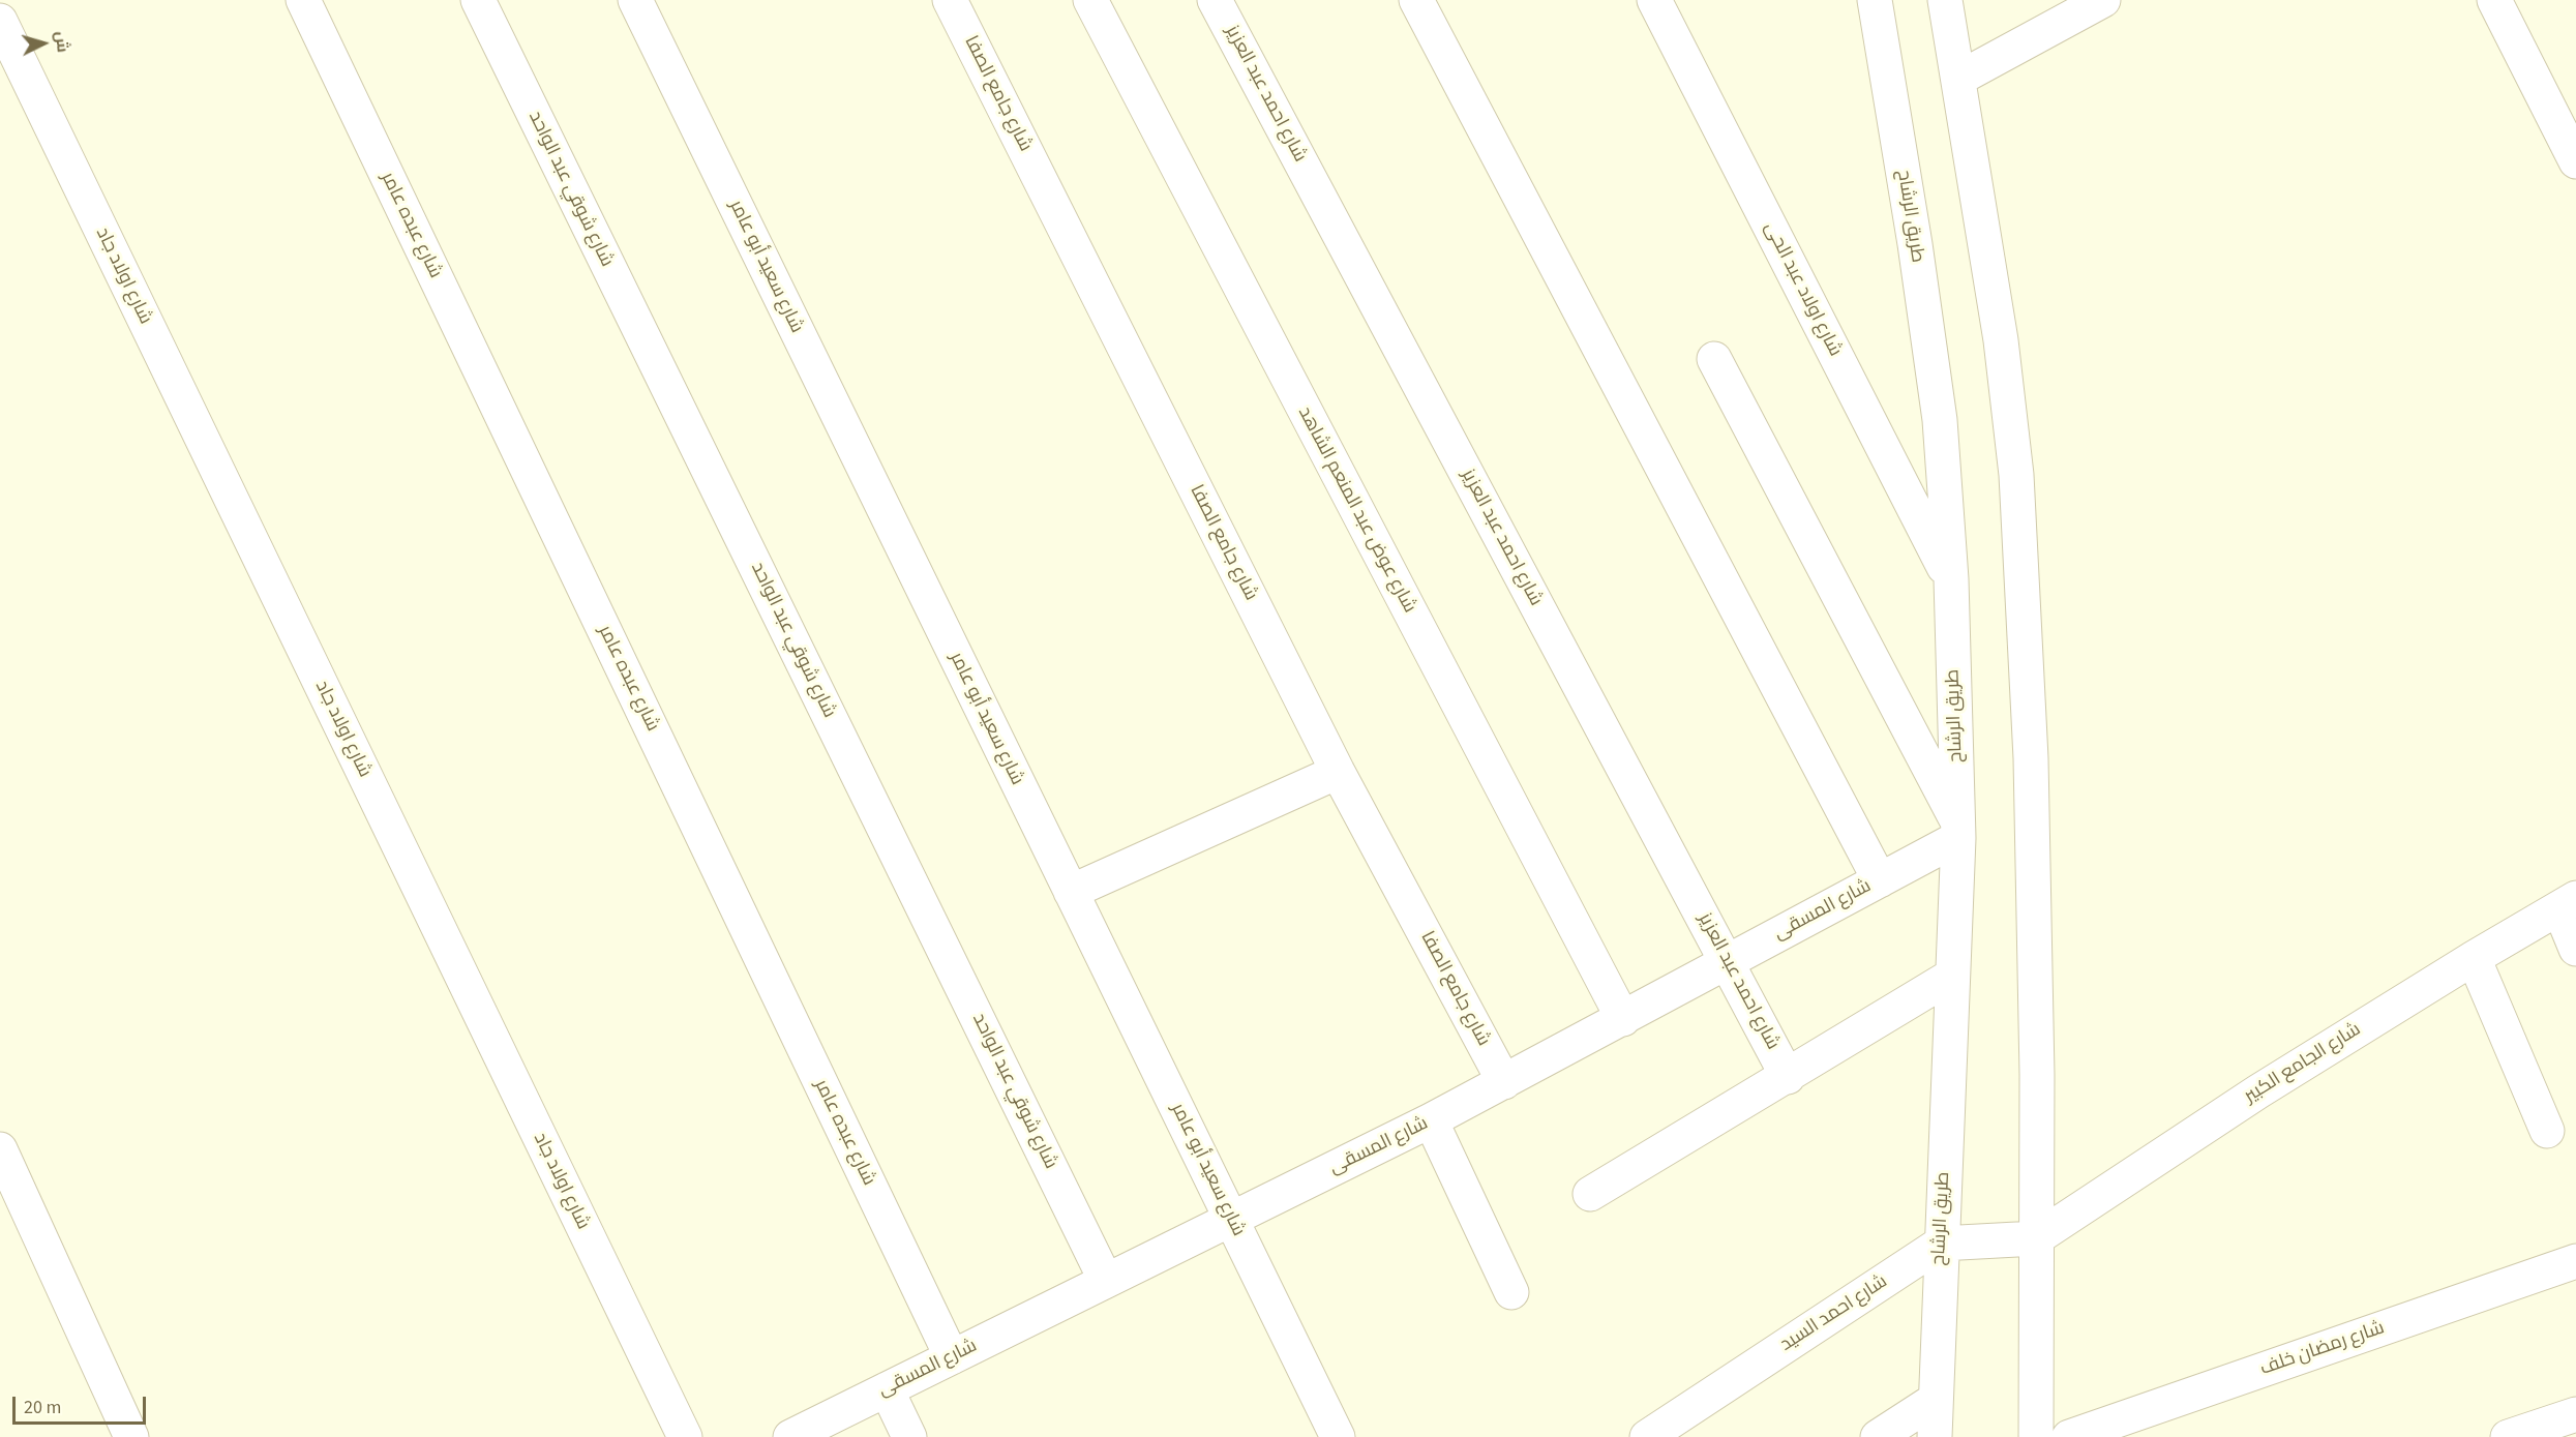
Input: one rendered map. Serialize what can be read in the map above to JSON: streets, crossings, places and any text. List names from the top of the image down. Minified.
{"streets":{"street":["شارع جامع الصفا","شارع احمد عبد العزيز","شارع شوقي عبد الواحد","طريق الرشاح","شارع عبده عامر","شارع سعيد أبو عامر","شارع اولاد جاد","شارع اولاد عبد الحى","شارع عوض عبد المنعم الشاهد","شارع المسقى","شارع الجامع الكبير","شارع احمد السيد","شارع رمضان خلف"]},"crossings":[["شارع جامع الصفا","شارع المسقى"],["شارع احمد عبد العزيز","شارع المسقى"],["شارع شوقي عبد الواحد","شارع المسقى"],["طريق الرشاح","شارع اولاد عبد الحى"],["طريق الرشاح","شارع المسقى"],["طريق الرشاح","شارع احمد السيد"],["شارع عبده عامر","شارع المسقى"],["شارع سعيد أبو عامر","شارع المسقى"],["شارع عوض عبد المنعم الشاهد","شارع المسقى"]],"scale_bar":"20 m","north":"right"}
